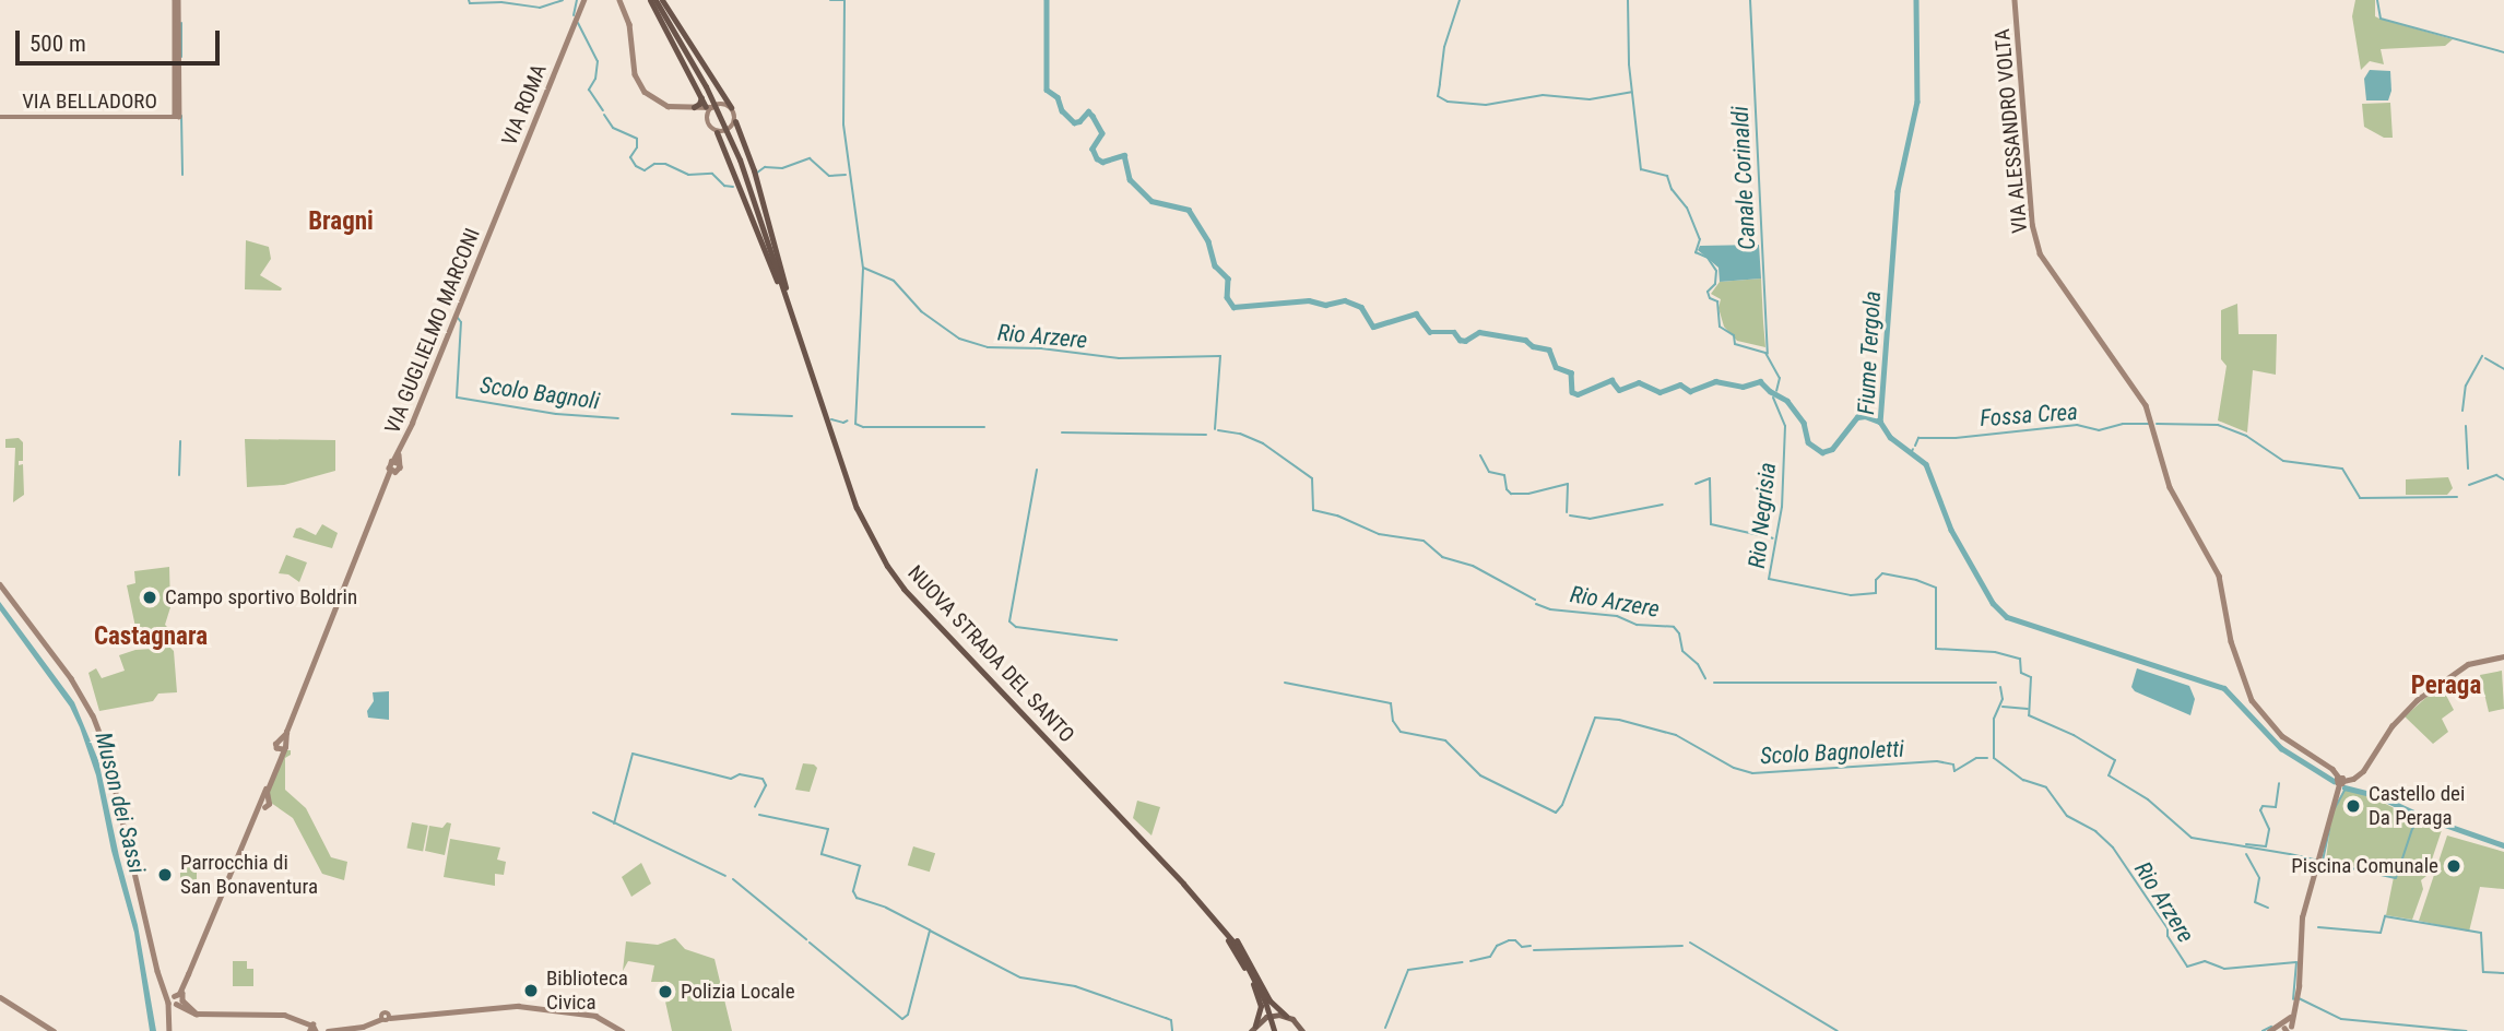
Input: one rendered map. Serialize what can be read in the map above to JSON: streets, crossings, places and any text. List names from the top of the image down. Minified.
{"streets":{"highway":["NUOVA STRADA DEL SANTO"],"main road":["VIA BELLADORO","VIA ROMA","VIA ALESSANDRO VOLTA","VIA GUGLIELMO MARCONI"]},"crossings":[["VIA ROMA","VIA GUGLIELMO MARCONI"]],"districts":["Bragni","Castagnara","Peraga"],"water":["Canale Corinaldi","Rio Arzere","Fiume Tergola","Scolo Bagnoli","Fossa Crea","Rio Negrisia","Scolo Bagnoletti","Muson dei Sassi"],"places":["Campo sportivo Boldrin","Castello dei Da Peraga","Piscina Comunale","Parrocchia di San Bonaventura","Biblioteca Civica","Polizia Locale"],"scale_bar":"500 m"}
